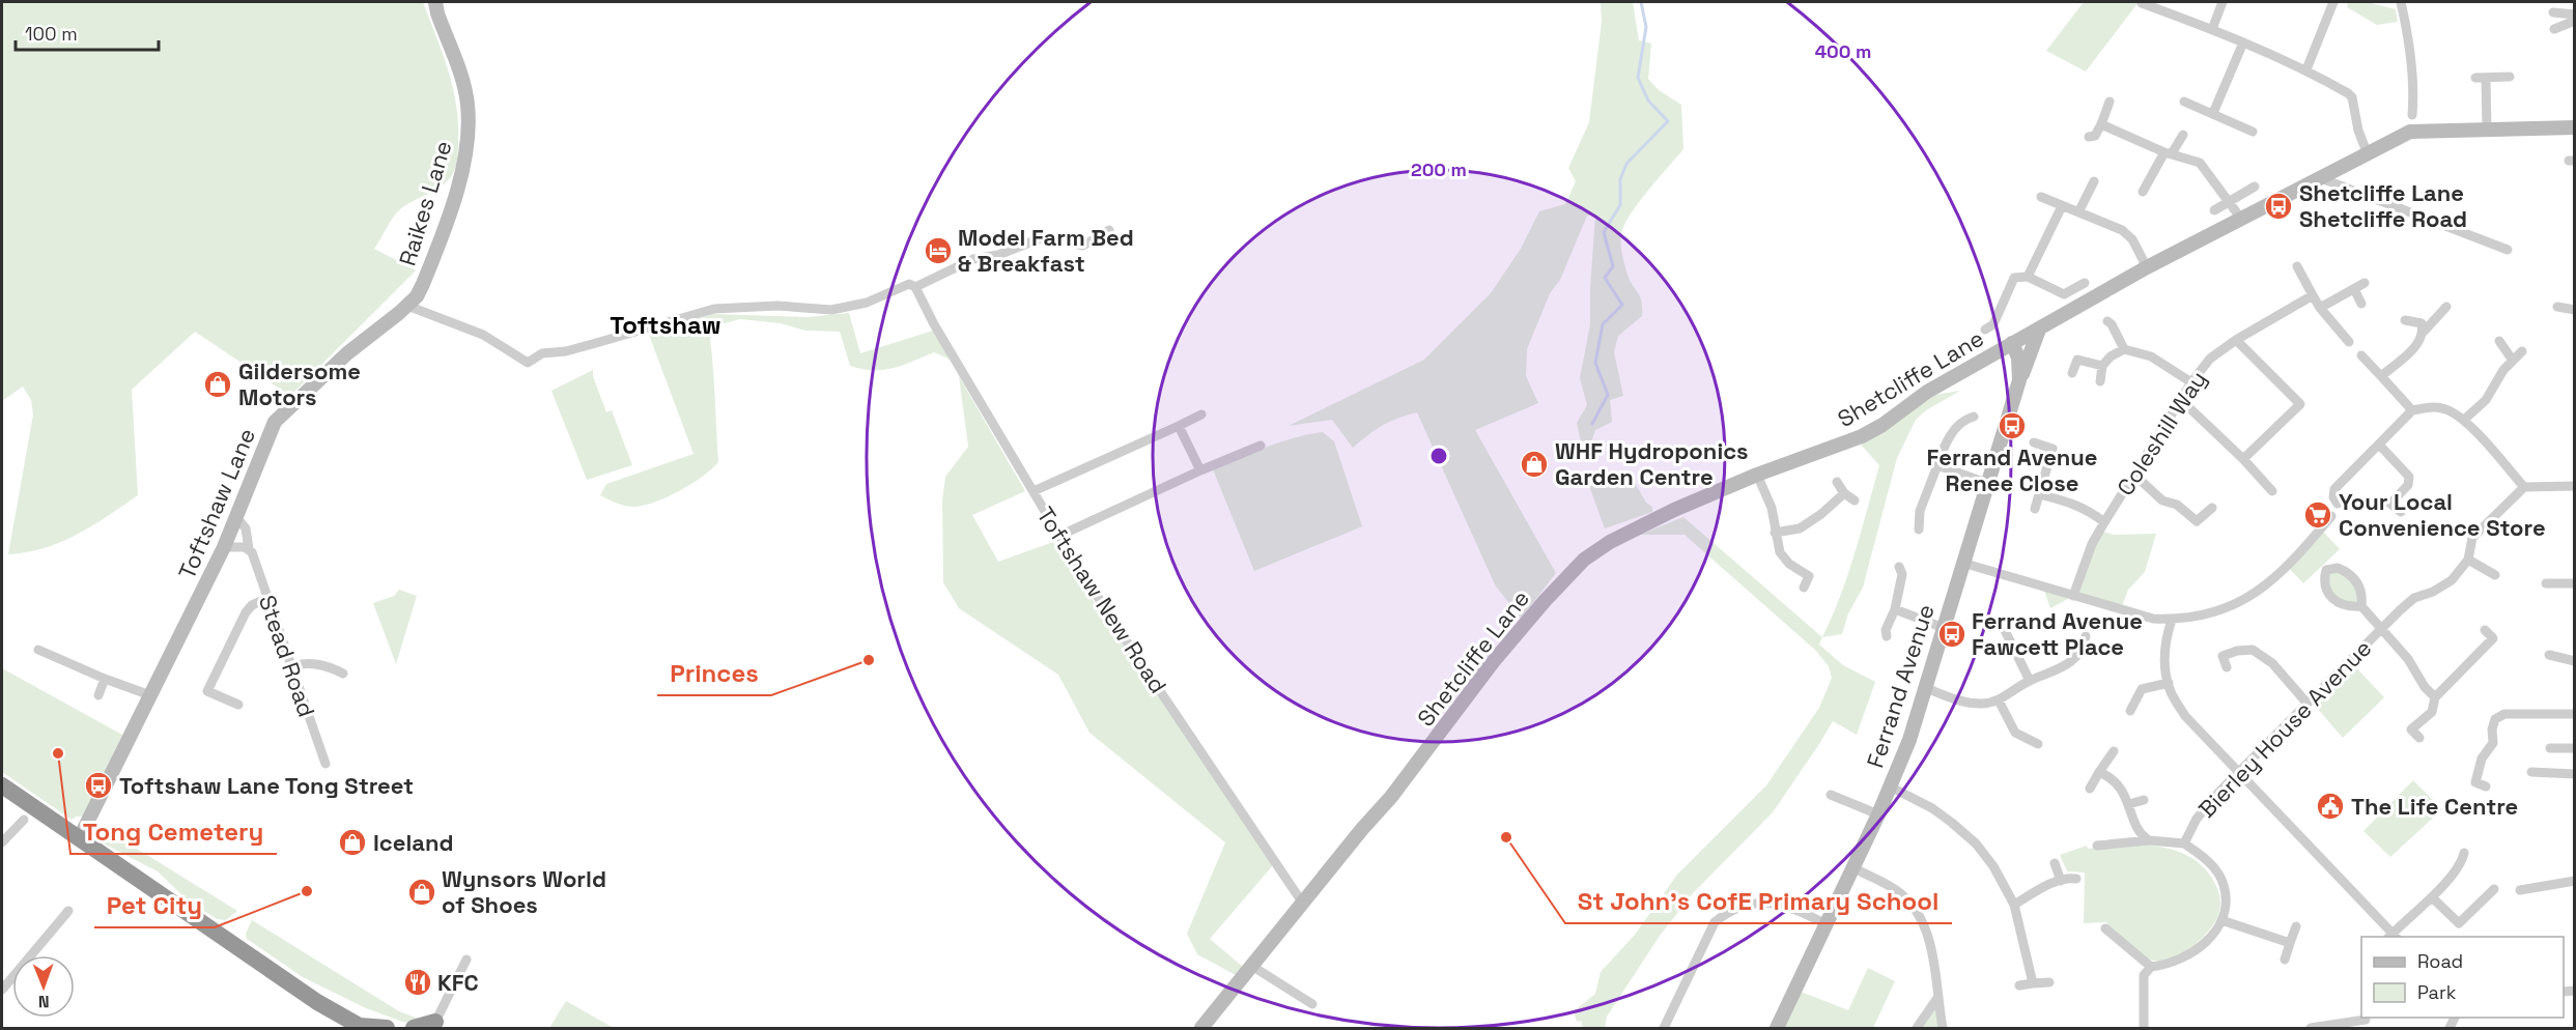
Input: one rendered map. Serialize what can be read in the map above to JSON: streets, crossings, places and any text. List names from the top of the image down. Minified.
{"streets":{"street":["Raikes Lane","Shetcliffe Lane","Coleshill Way","Toftshaw Lane","Toftshaw New Road","Stead Road","Ferrand Avenue","Bierley House Avenue"]},"crossings":[["Raikes Lane","Toftshaw Lane"],["Shetcliffe Lane","Toftshaw New Road"],["Shetcliffe Lane","Ferrand Avenue"],["Toftshaw Lane","Stead Road"]],"districts":["Toftshaw"],"places":{"bus stop":["Shetcliffe Lane Shetcliffe Road","Ferrand Avenue Renee Close","Ferrand Avenue Fawcett Place","Toftshaw Lane Tong Street"],"hotel":["Model Farm Bed & Breakfast"],"shop":["Gildersome Motors","WHF Hydroponics Garden Centre","Iceland","Wynsors World of Shoes"],"supermarket":["Your Local Convenience Store"],"other":["Princes","Tong Cemetery","St John's CofE Primary School","Pet City"],"public building":["The Life Centre"],"restaurant":["KFC"]},"legend":["Road","Park"],"scale_bar":"100 m","north":"bottom","rings":["400 m","200 m"]}
